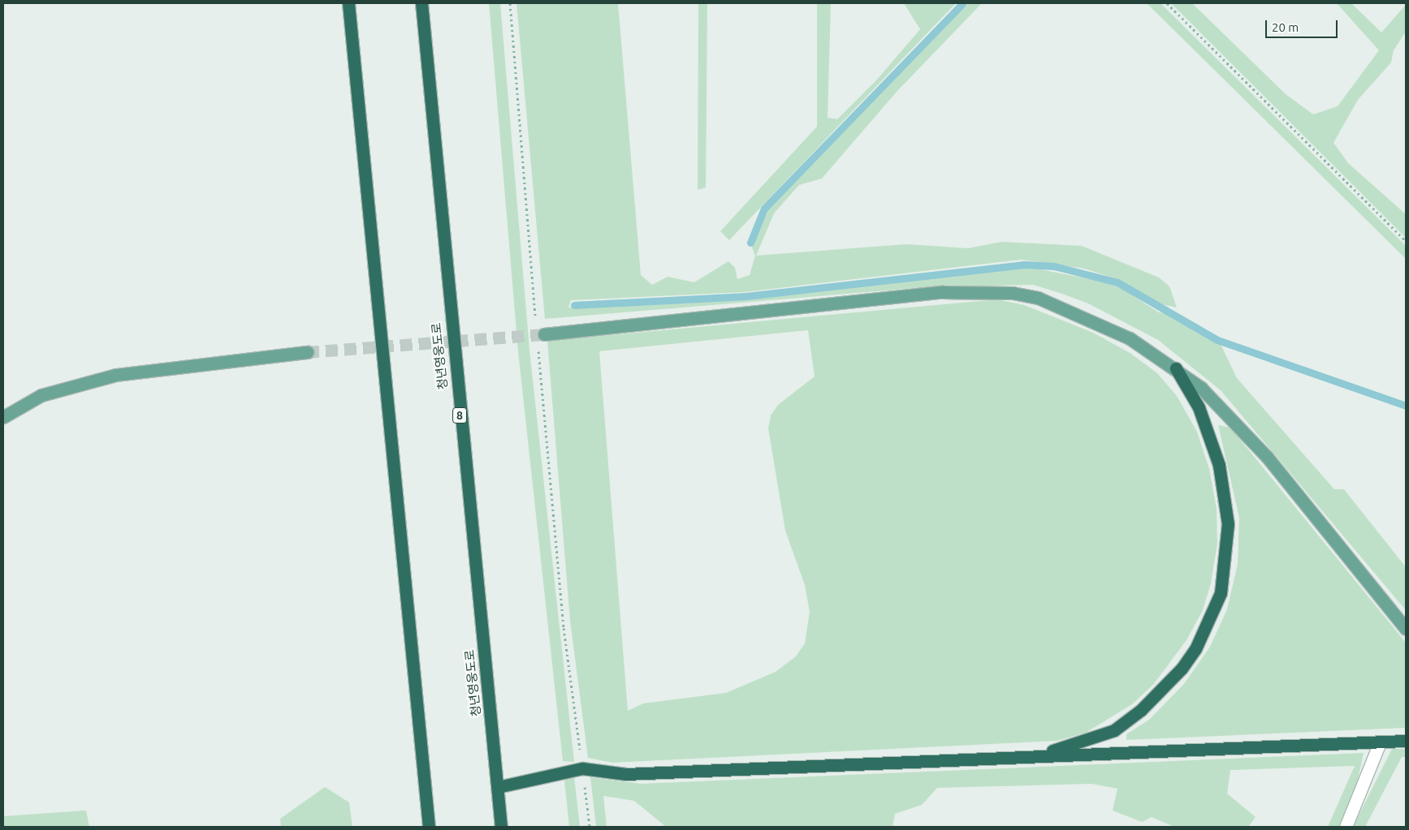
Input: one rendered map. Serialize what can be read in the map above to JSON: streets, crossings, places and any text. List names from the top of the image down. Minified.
{"streets":{"highway":["청년영웅도로","8"]},"scale_bar":"20 m"}
